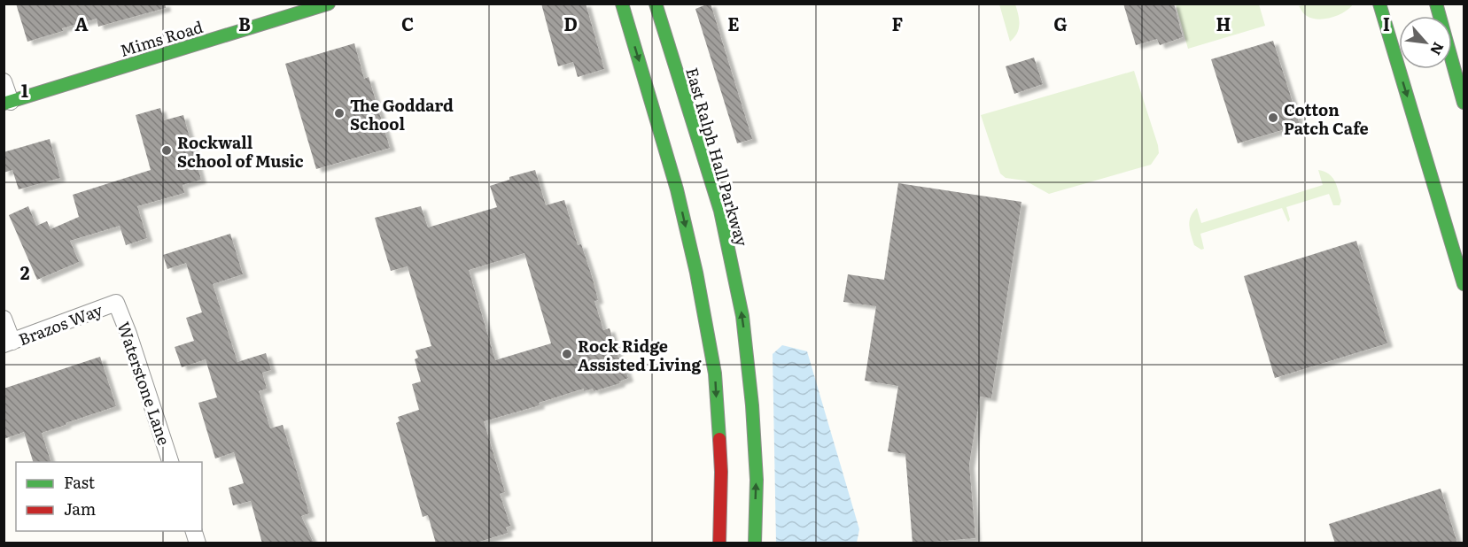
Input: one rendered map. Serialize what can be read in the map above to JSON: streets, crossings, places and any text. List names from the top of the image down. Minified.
{"streets":{"main road":["Mims Road","East Ralph Hall Parkway"],"street":["Brazos Way","Waterstone Lane"]},"crossings":[["Brazos Way","Waterstone Lane"]],"places":["The Goddard School","Cotton Patch Cafe","Rockwall School of Music","Rock Ridge Assisted Living"],"legend":["Fast","Jam"],"north":"bottom right","grid":{"columns":["A","B","C","D","E","F","G","H","I"],"rows":["1","2"]}}
